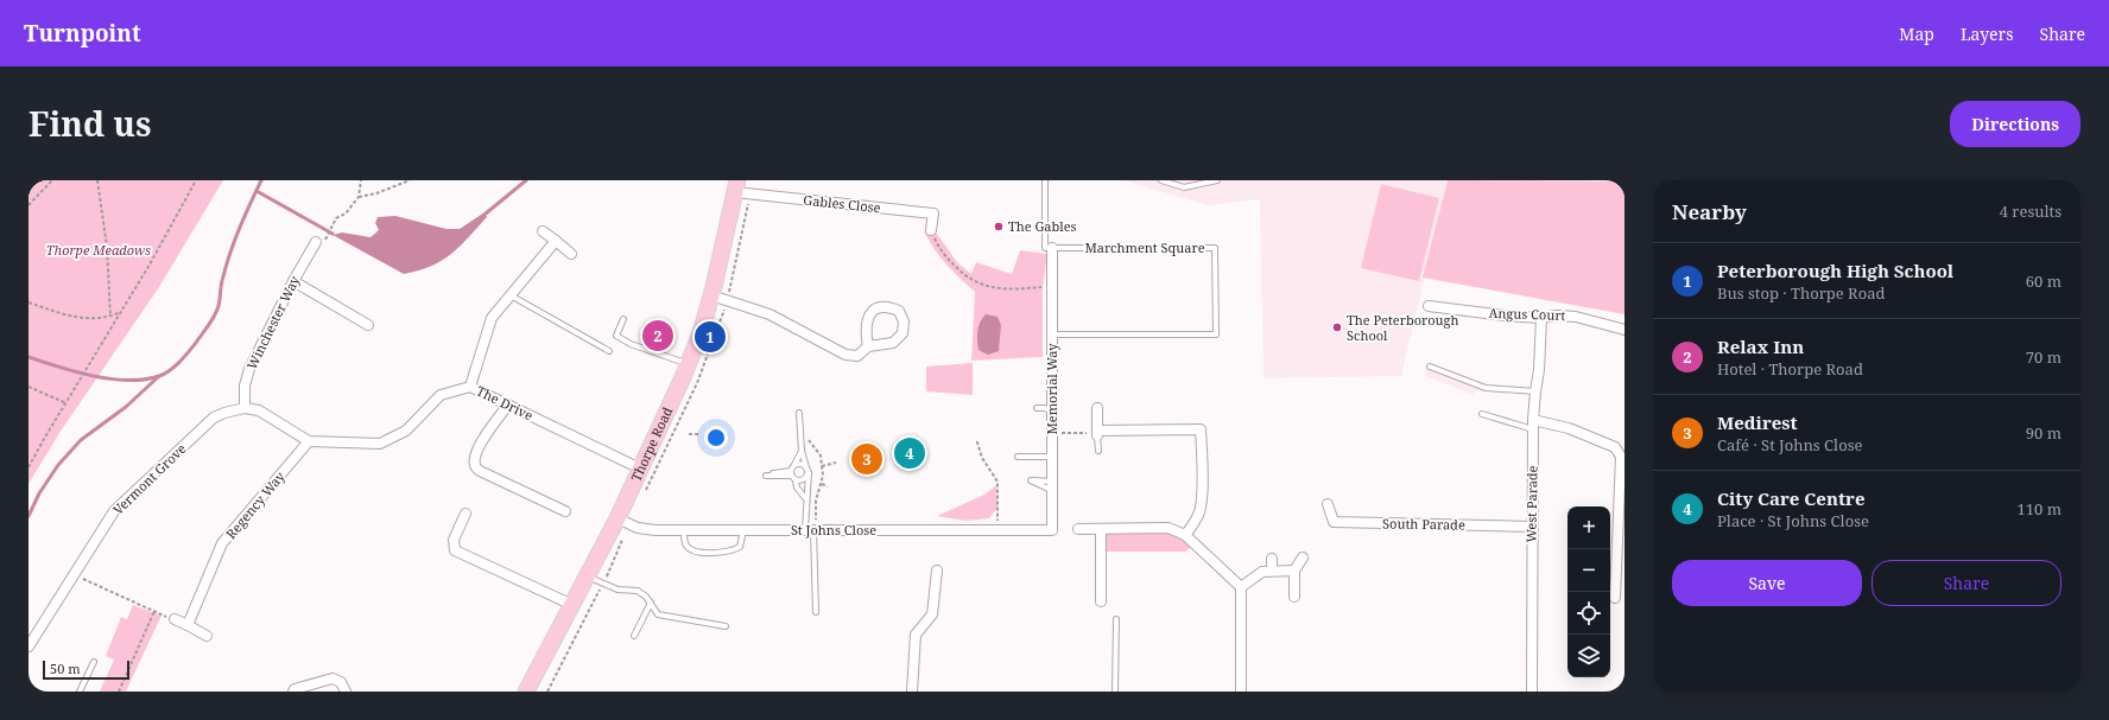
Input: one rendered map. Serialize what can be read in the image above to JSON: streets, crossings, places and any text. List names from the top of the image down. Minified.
{"streets":{"main road":["Thorpe Road"],"street":["Gables Close","Angus Court","Winchester Way","Memorial Way","The Drive","Vermont Grove","West Parade","Regency Way","South Parade","St Johns Close"],"lane":["Marchment Square"]},"crossings":[["Gables Close","Thorpe Road"],["Marchment Square","Memorial Way"],["Angus Court","West Parade"],["Winchester Way","The Drive"],["Winchester Way","Vermont Grove"],["Memorial Way","St Johns Close"],["The Drive","Thorpe Road"],["The Drive","Vermont Grove"],["The Drive","Regency Way"],["Thorpe Road","St Johns Close"],["West Parade","South Parade"]],"parks":["Thorpe Meadows"],"places":["The Gables","The Peterborough School"],"scale_bar":"50 m","page":{"header":"Turnpoint","nav":["Map","Layers","Share"],"title":"Find us","buttons":["Directions",["Save","Share"]],"heading":["Nearby","4 results"],"list":[{"mark":"1","name":"Peterborough High School","note":"Bus stop · Thorpe Road","value":"60 m"},{"mark":"2","name":"Relax Inn","note":"Hotel · Thorpe Road","value":"70 m"},{"mark":"3","name":"Medirest","note":"Café · St Johns Close","value":"90 m"},{"mark":"4","name":"City Care Centre","note":"Place · St Johns Close","value":"110 m"}],"pins":["2","1","4","3"],"map_buttons":["+","−"],"scale":"50 m"}}
